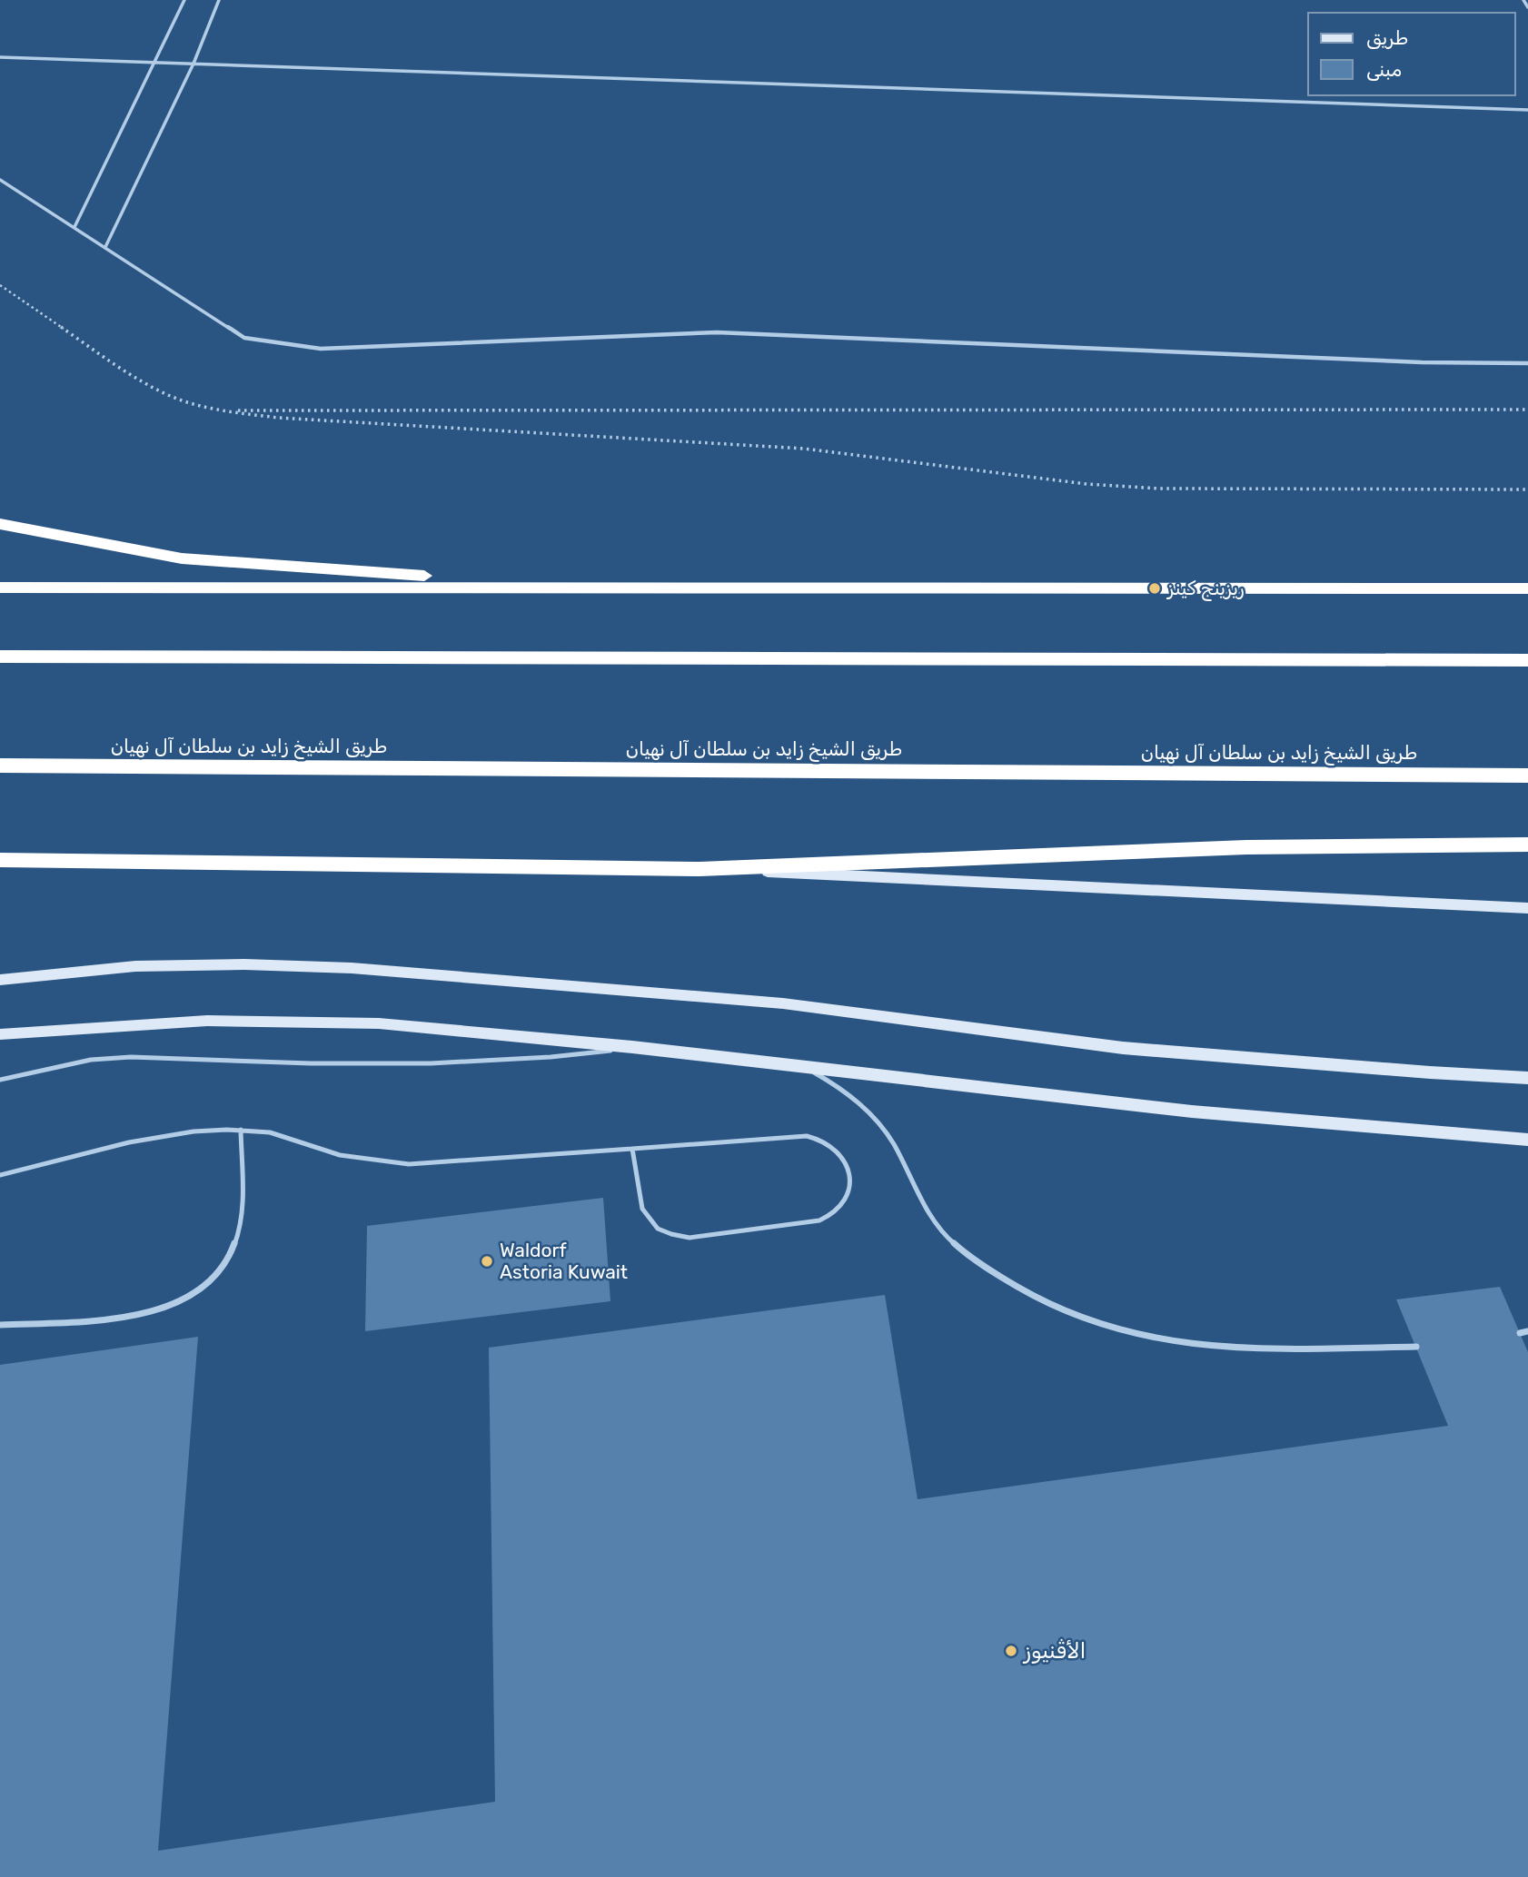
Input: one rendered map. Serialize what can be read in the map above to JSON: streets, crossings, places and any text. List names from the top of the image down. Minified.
{"streets":{"highway":["طريق الشيخ زايد بن سلطان آل نهيان"]},"places":["ريزينج كينز","Waldorf Astoria Kuwait","الأڤنيوز"],"legend":["طريق","مبنى"]}
